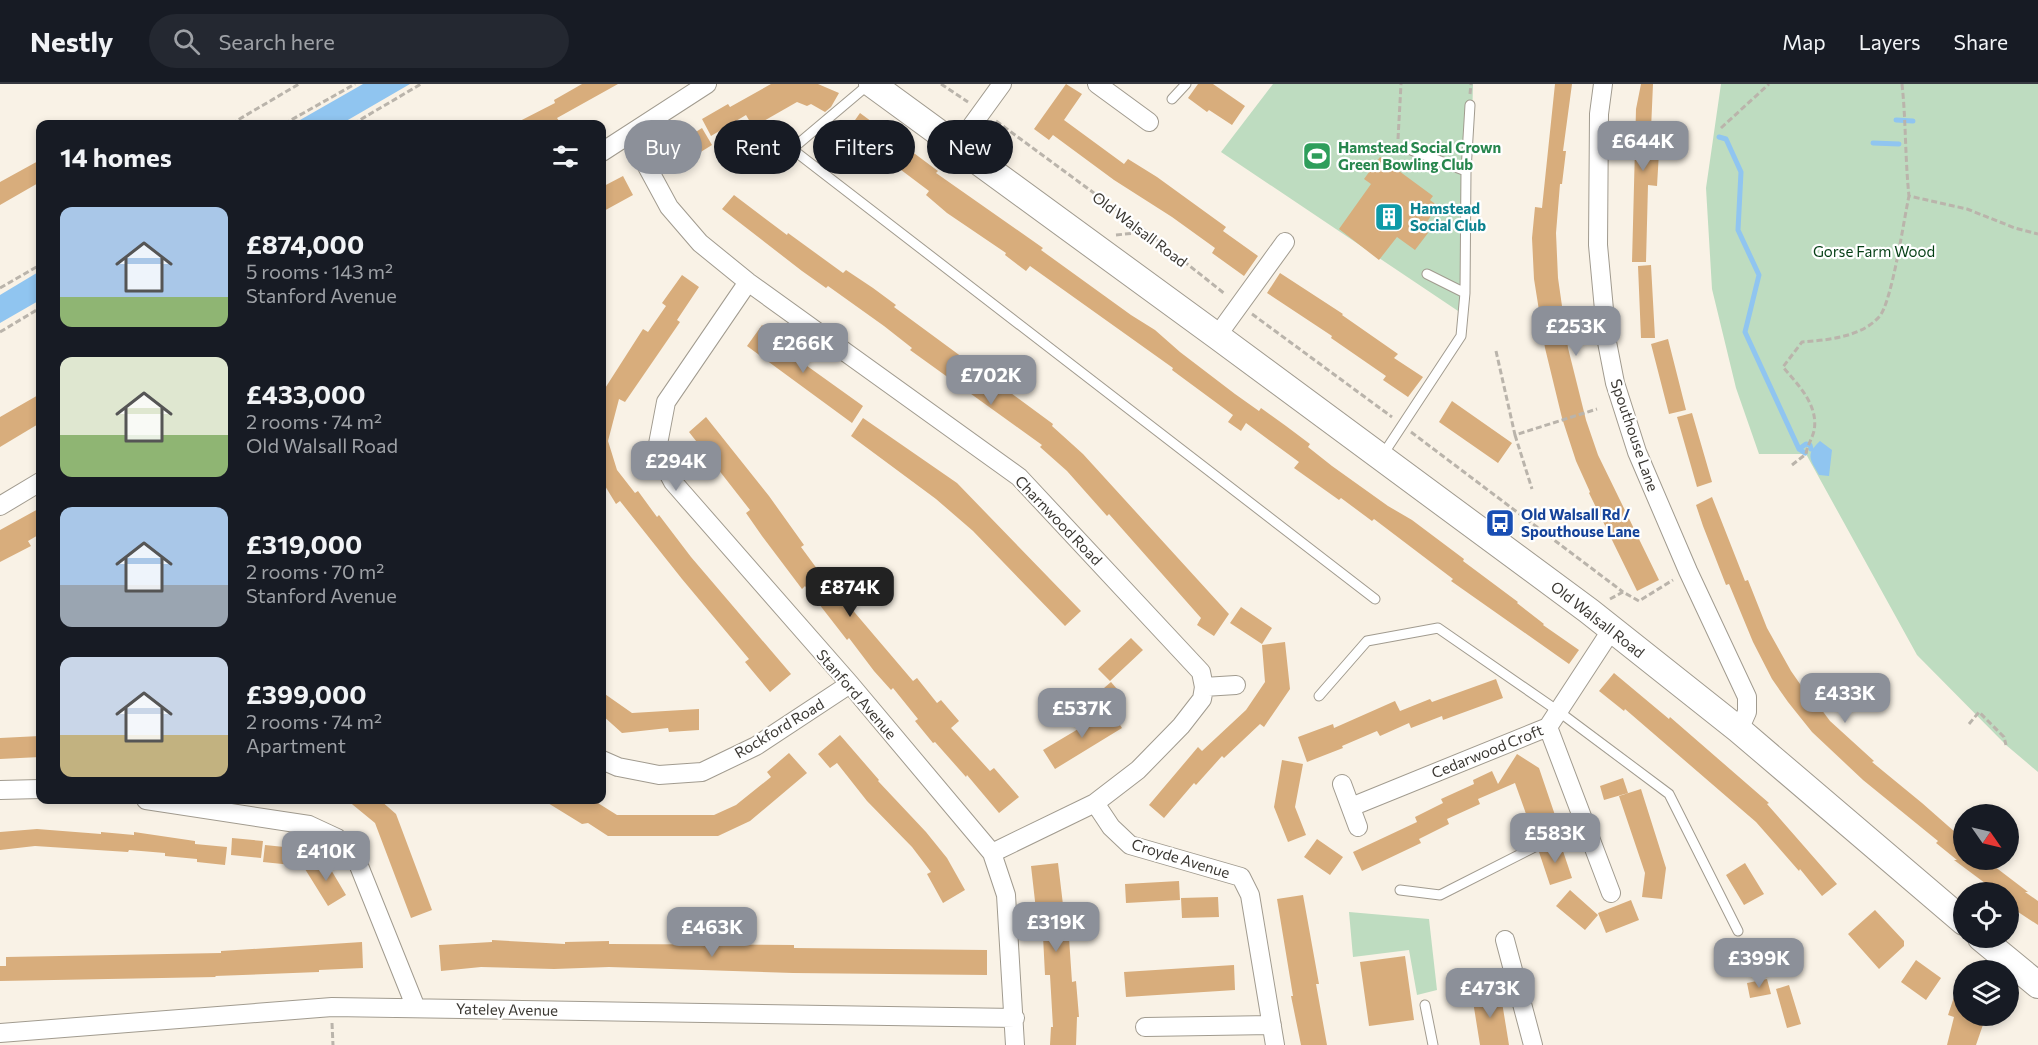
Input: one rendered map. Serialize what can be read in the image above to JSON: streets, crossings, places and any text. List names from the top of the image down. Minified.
{"streets":{"main road":["Old Walsall Road"],"street":["Spouthouse Lane","Charnwood Road","Stanford Avenue","Rockford Road","Cedarwood Croft","Croyde Avenue","Yateley Avenue"]},"crossings":[["Old Walsall Road","Spouthouse Lane"],["Old Walsall Road","Cedarwood Croft"],["Charnwood Road","Stanford Avenue"],["Stanford Avenue","Rockford Road"],["Stanford Avenue","Yateley Avenue"]],"parks":["Gorse Farm Wood"],"places":{"sports":["Hamstead Social Crown Green Bowling Club"],"building":["Hamstead Social Club"],"bus stop":["Old Walsall Rd / Spouthouse Lane"]},"north":"bottom right","page":{"header":"Nestly","search":"Search here","nav":["Map","Layers","Share"],"chip":["Buy","Rent","Filters","New"],"heading":"14 homes","price":["£644K","£253K","£266K","£702K","£294K","£874K","£433K","£537K","£583K","£410K","£319K","£463K","£399K","£473K"],"list":[{"name":"£874,000","note":"5 rooms · 143 m² · Stanford Avenue"},{"name":"£433,000","note":"2 rooms · 74 m² · Old Walsall Road"},{"name":"£319,000","note":"2 rooms · 70 m² · Stanford Avenue"},{"name":"£399,000","note":"2 rooms · 74 m² · Apartment"}]}}
